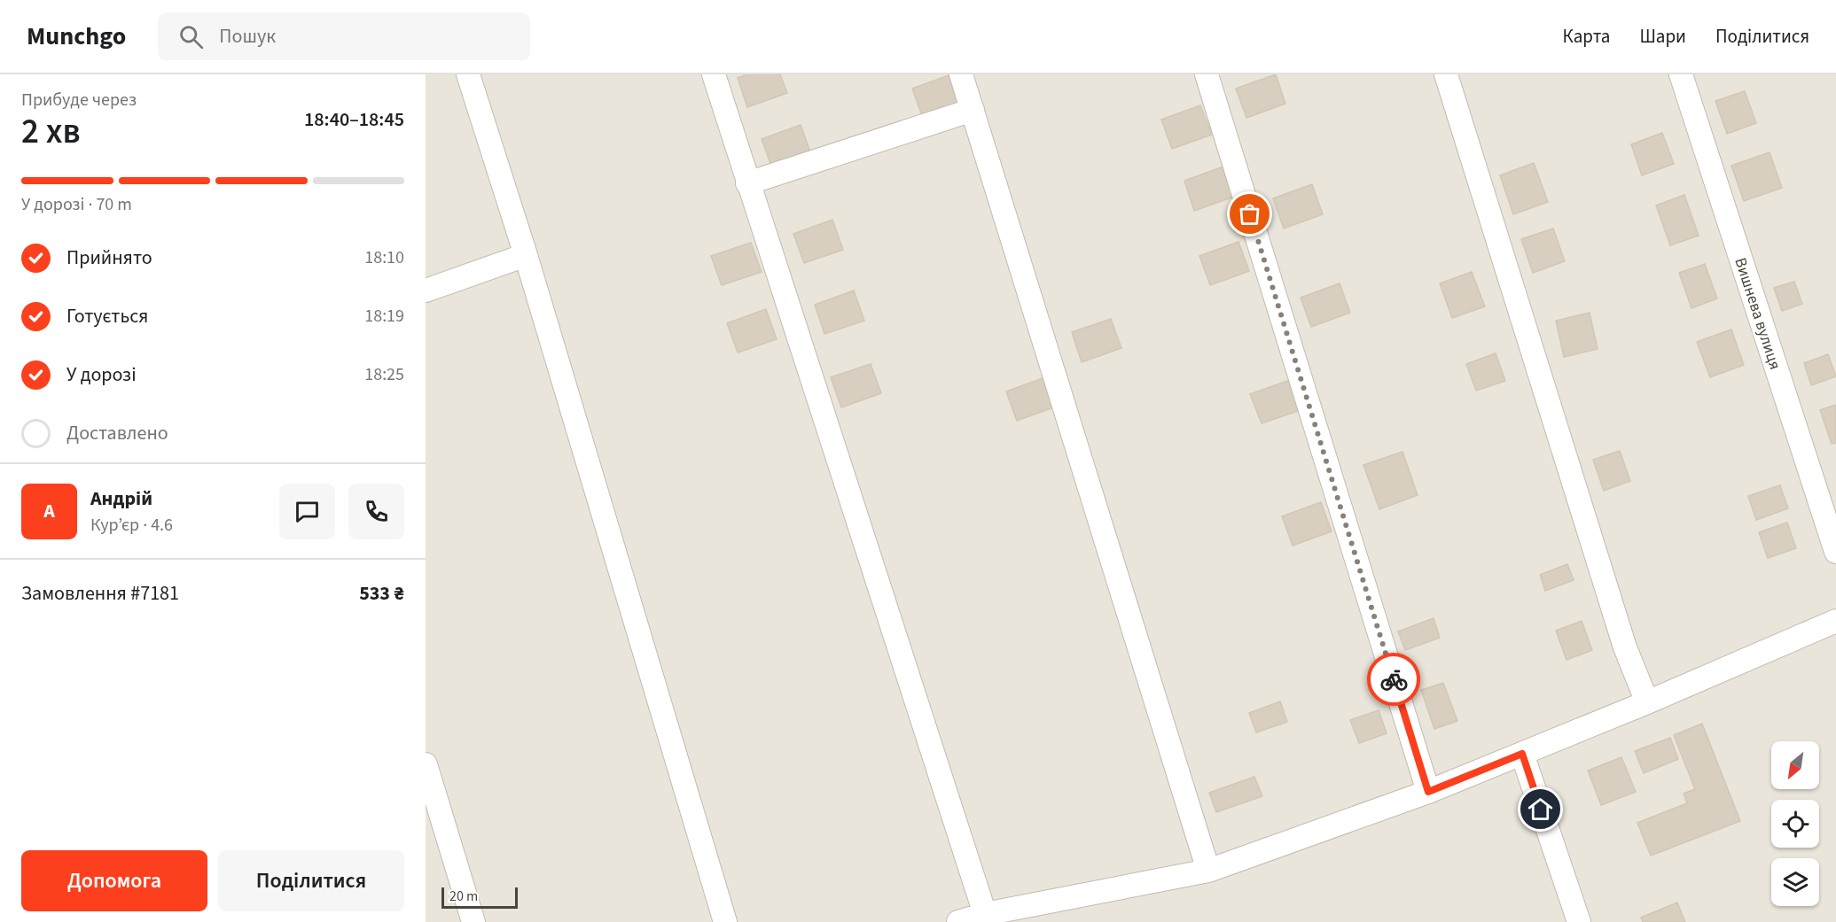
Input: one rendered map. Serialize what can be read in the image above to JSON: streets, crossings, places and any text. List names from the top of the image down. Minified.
{"streets":{"street":["Вишнева вулиця"]},"scale_bar":"20 m","north":"bottom left","page":{"header":"Munchgo","search":"Пошук","nav":["Карта","Шари","Поділитися"],"heading":["2 хв","Прибуде через","18:40–18:45"],"panel":["Андрій","Кур’єр · 4.6","Замовлення #7181","533 ₴"],"bar":"У дорозі · 70 m","list":[["Прийнято","18:10"],["Готується","18:19"],["У дорозі","18:25"],"Доставлено"],"round":"А","buttons":["Допомога","Поділитися"],"scale":"20 m"}}
